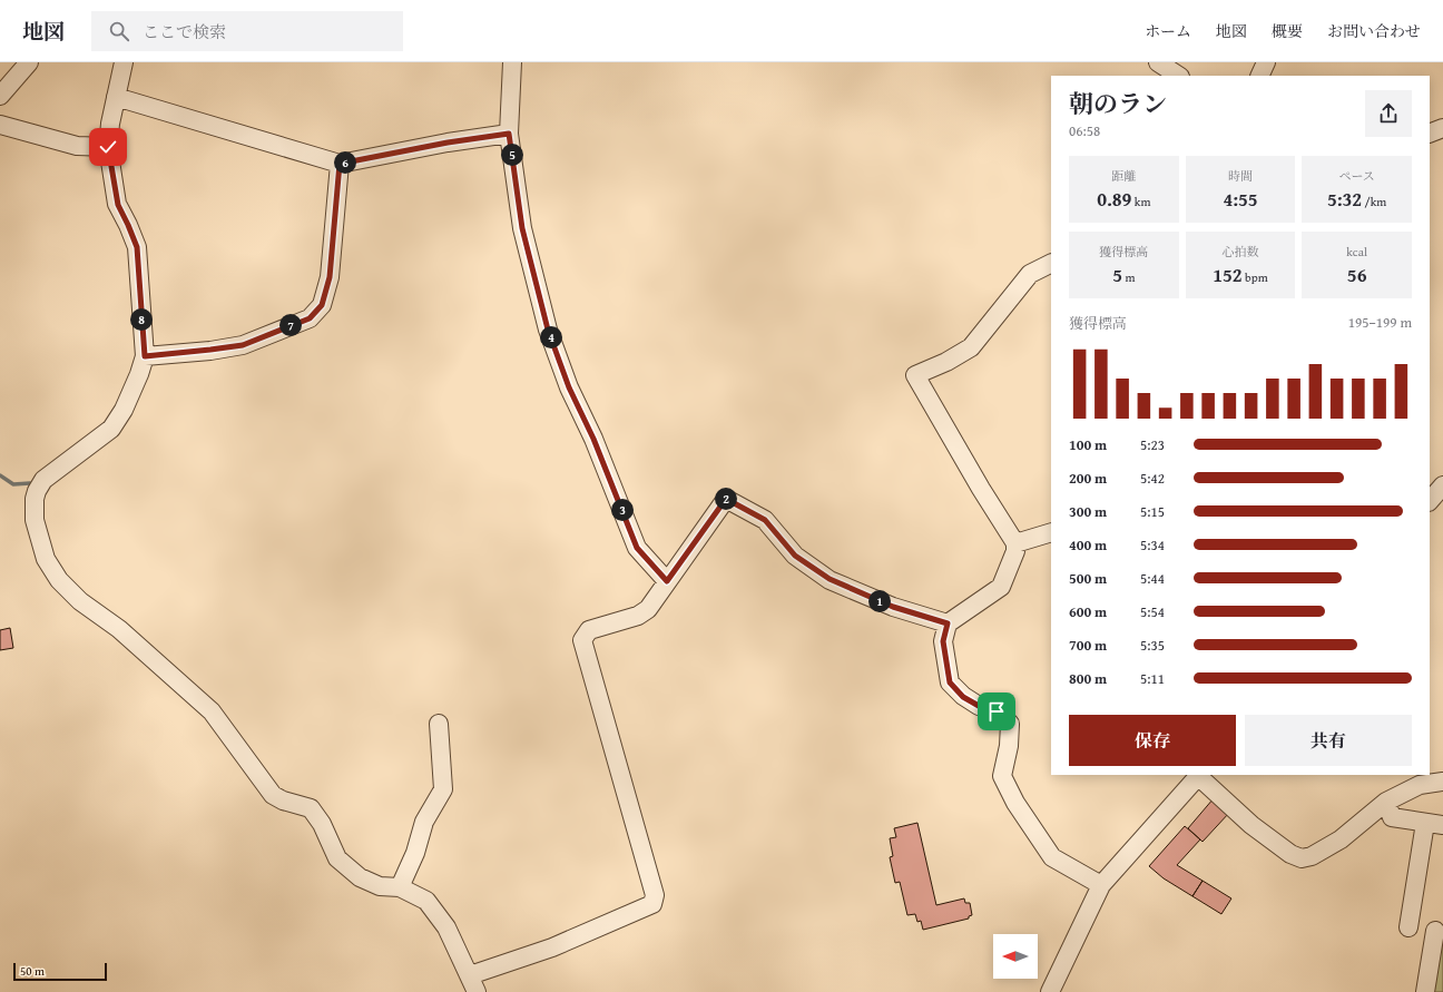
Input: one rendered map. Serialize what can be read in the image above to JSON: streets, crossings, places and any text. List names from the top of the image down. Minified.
{"scale_bar":"50 m","north":"left","page":{"header":"地図","search":"ここで検索","nav":["ホーム","地図","概要","お問い合わせ"],"heading":["朝のラン","06:58"],"pins":["5","6","8","7","4","2","3","1"],"stats":[["距離","0.89 km"],["時間","4:55"],["ペース","5:32 /km"],["獲得標高","5 m"],["心拍数","152 bpm"],["kcal","56"]],"chart":["獲得標高","195–199 m"],"list":[{"name":"100 m","note":"5:23"},{"name":"200 m","note":"5:42"},{"name":"300 m","note":"5:15"},{"name":"400 m","note":"5:34"},{"name":"500 m","note":"5:44"},{"name":"600 m","note":"5:54"},{"name":"700 m","note":"5:35"},{"name":"800 m","note":"5:11"}],"buttons":["保存","共有"],"scale":"50 m"}}
